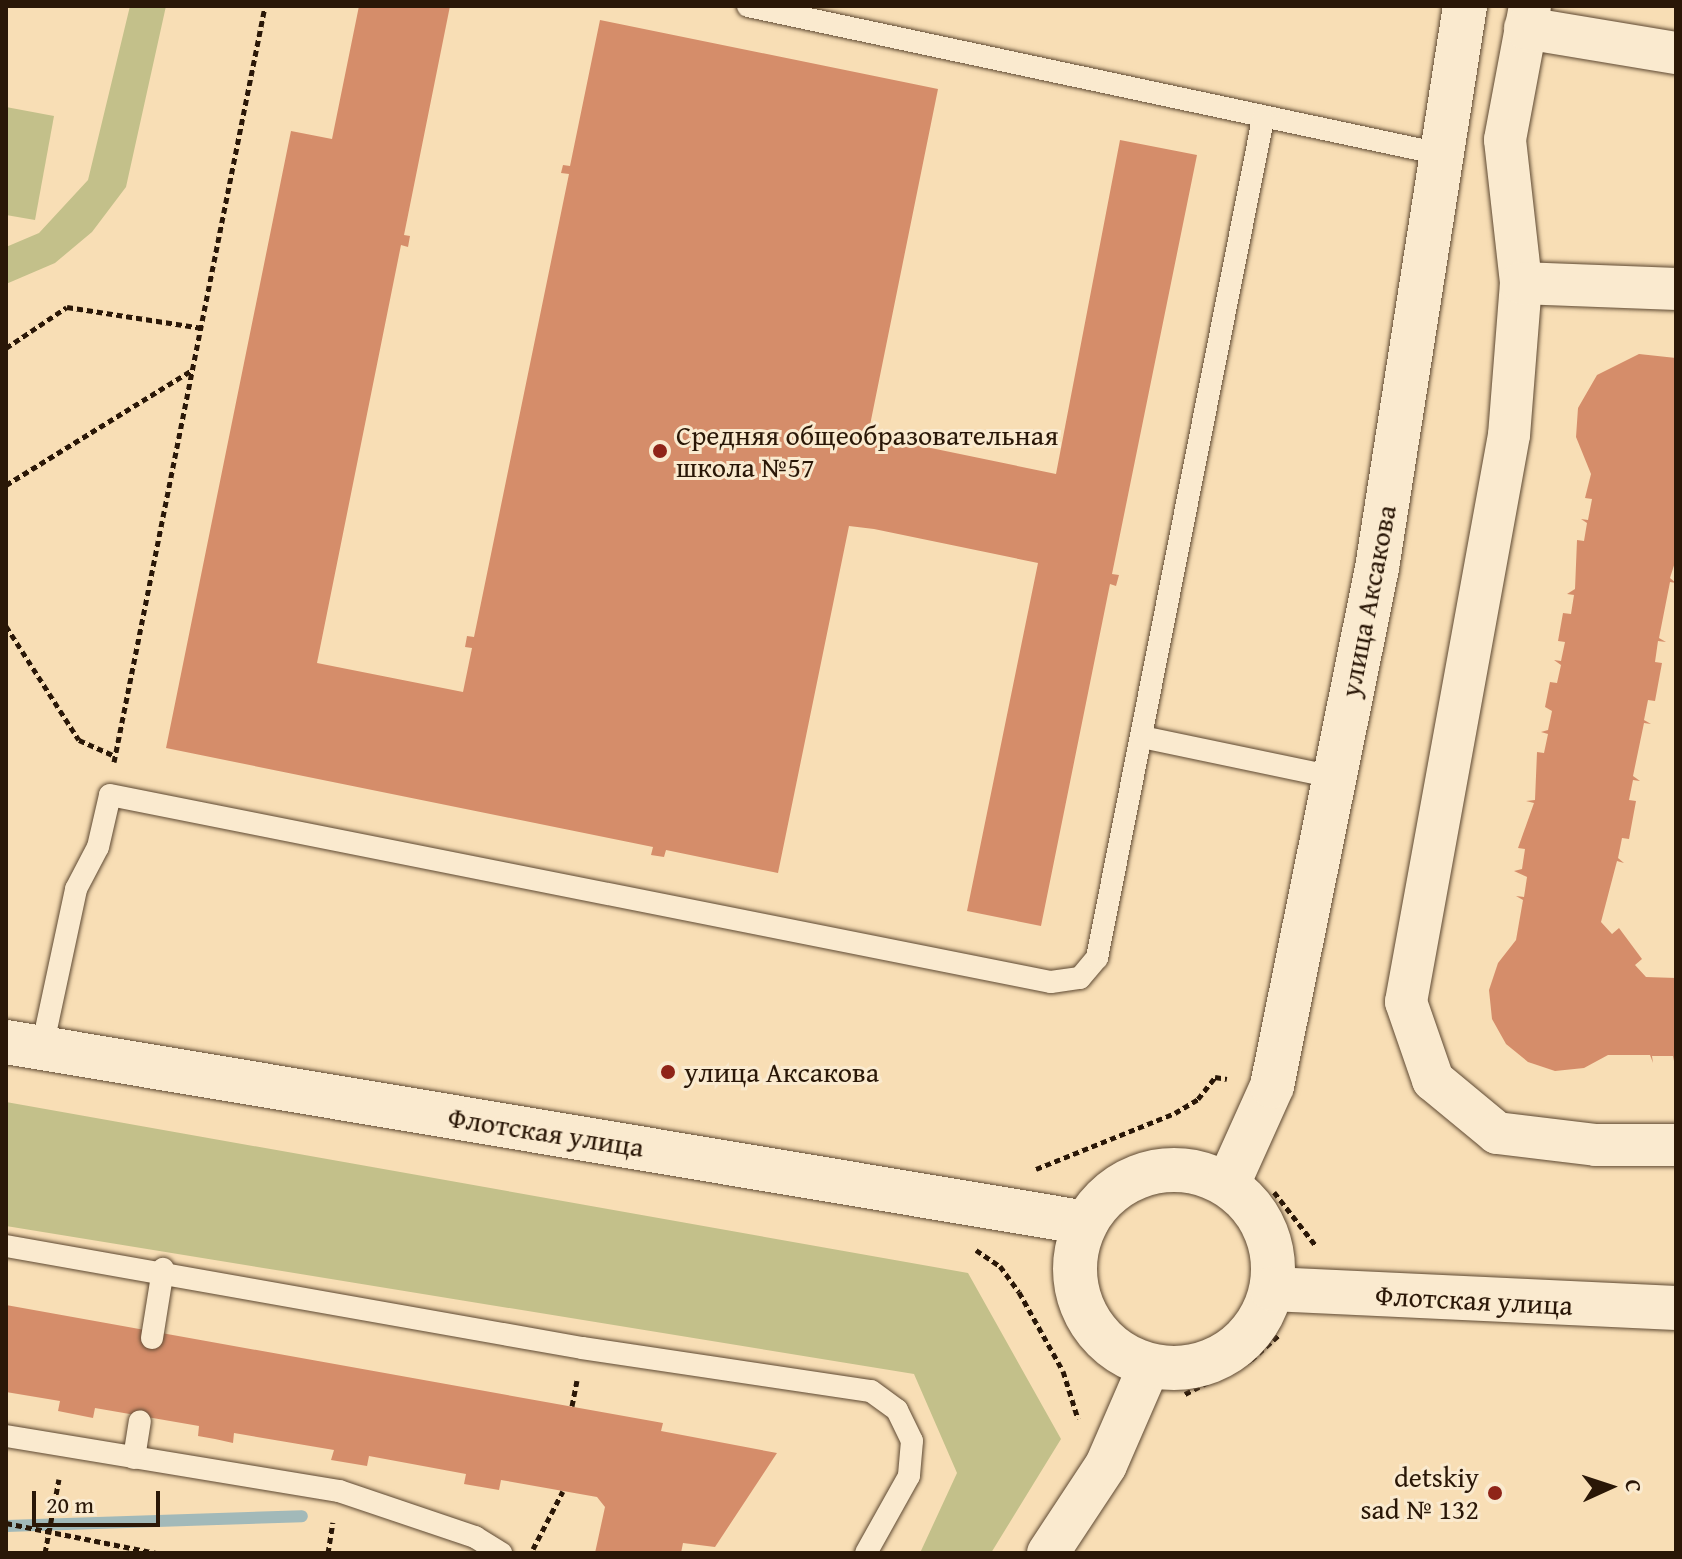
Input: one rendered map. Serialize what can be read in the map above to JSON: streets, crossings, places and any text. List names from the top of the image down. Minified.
{"streets":{"street":["улица Аксакова","Флотская улица"]},"crossings":[["улица Аксакова","Флотская улица"]],"places":["Средняя общеобразовательная школа №57","улица Аксакова","detskiy sad № 132"],"scale_bar":"20 m","north":"right"}
